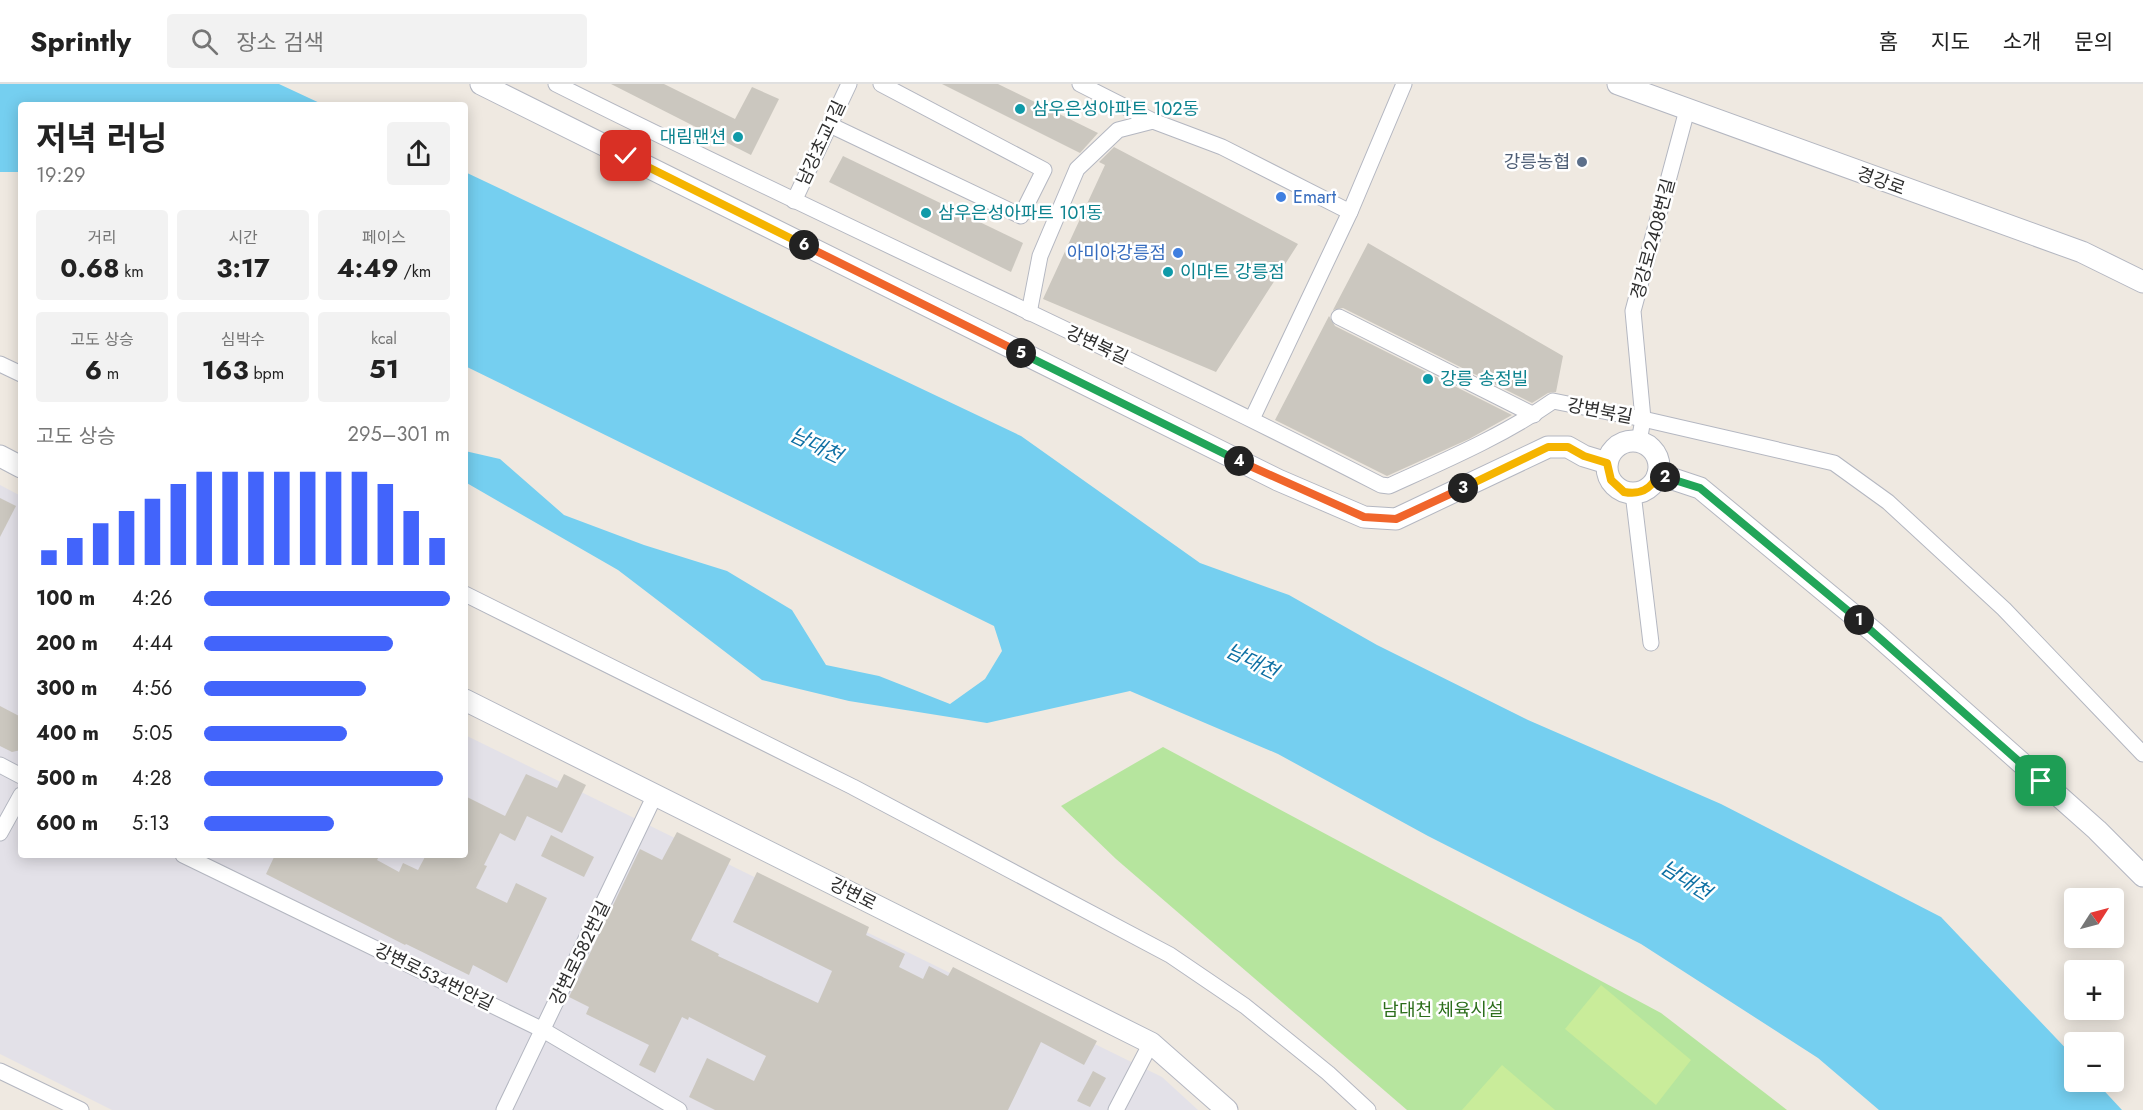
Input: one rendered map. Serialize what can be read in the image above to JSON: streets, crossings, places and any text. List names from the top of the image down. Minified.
{"streets":{"street":["남강초교1길","경강로","경강로2408번길","강변북길","강변로","강변로582번길","강변로534번안길"]},"crossings":[["남강초교1길","강변북길"],["경강로","경강로2408번길"],["경강로2408번길","강변북길"],["강변로","강변로582번길"],["강변로582번길","강변로534번안길"]],"water":["남대천"],"parks":["남대천 체육시설"],"places":["삼우은성아파트 102동","대림맨션","강릉농협","Emart","삼우은성아파트 101동","아미아강릉점","이마트 강릉점","강릉 송정빌"],"north":"top right","page":{"header":"Sprintly","search":"장소 검색","nav":["홈","지도","소개","문의"],"heading":["저녁 러닝","19:29"],"stats":[["거리","0.68 km"],["시간","3:17"],["페이스","4:49 /km"],["고도 상승","6 m"],["심박수","163 bpm"],["kcal","51"]],"pins":["6","5","4","2","3","1"],"chart":["고도 상승","295–301 m"],"list":[{"name":"100 m","note":"4:26"},{"name":"200 m","note":"4:44"},{"name":"300 m","note":"4:56"},{"name":"400 m","note":"5:05"},{"name":"500 m","note":"4:28"},{"name":"600 m","note":"5:13"}],"map_buttons":["+","−"]}}
